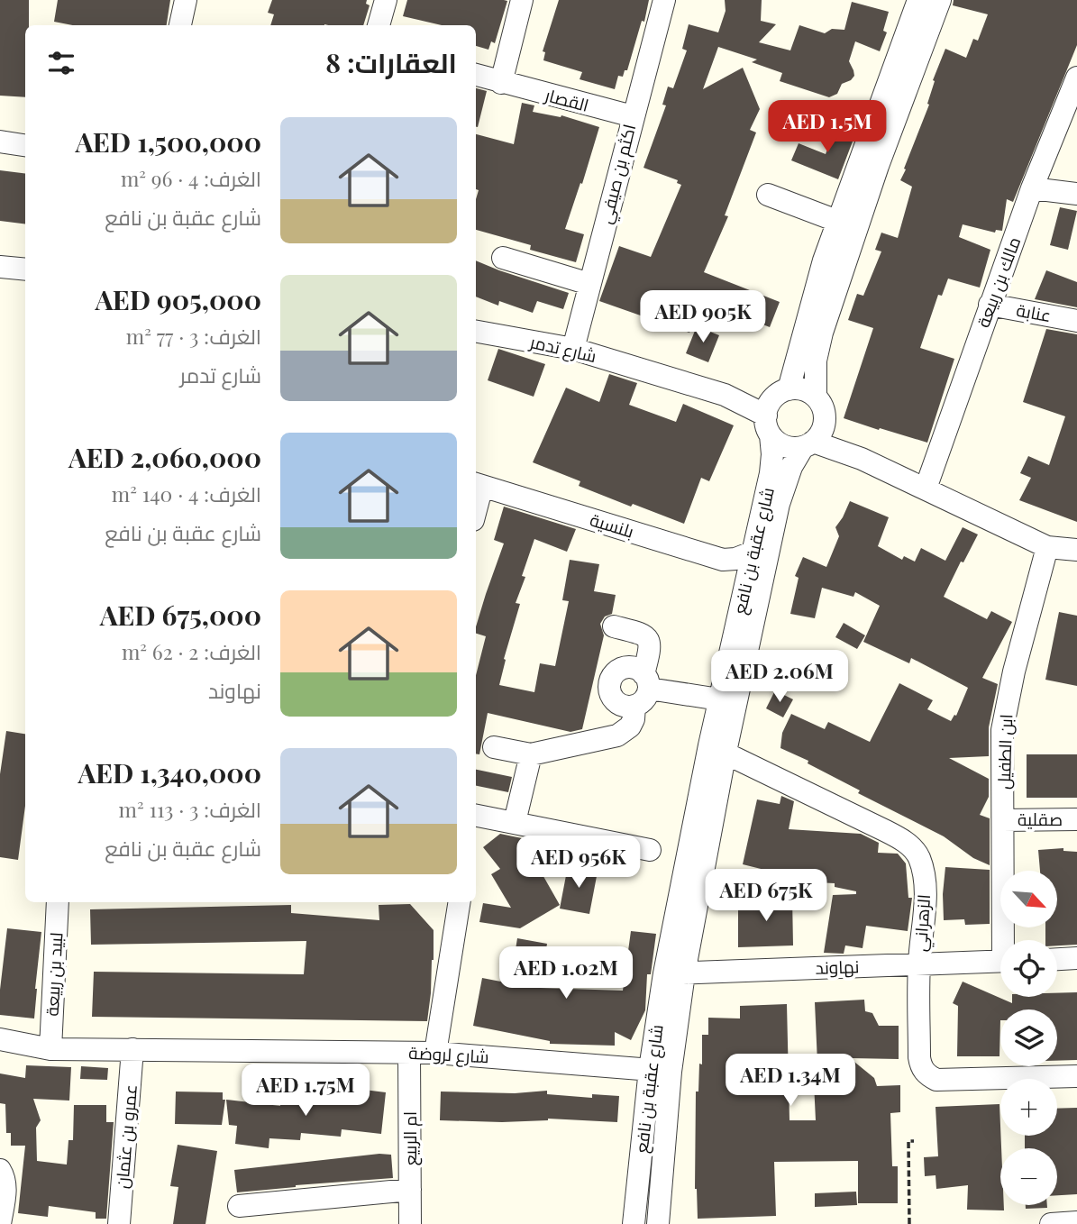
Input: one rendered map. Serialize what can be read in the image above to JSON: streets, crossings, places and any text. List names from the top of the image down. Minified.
{"streets":{"street":["القصار","اكثم بن صيفي","مالك بن ربيعة","عنابة","شارع تدمر","بلنسية","شارع عقبة بن نافع","ابن الطفيل","صقلية","الزهراني","نهاوند","لبيد بن ربيعة","شارع لروضة","عمرو بن عثمان","ام الربيع"]},"crossings":[["القصار","اكثم بن صيفي"],["اكثم بن صيفي","شارع تدمر"],["مالك بن ربيعة","عنابة"],["شارع تدمر","شارع عقبة بن نافع"],["بلنسية","شارع عقبة بن نافع"],["شارع عقبة بن نافع","الزهراني"],["شارع عقبة بن نافع","نهاوند"],["شارع عقبة بن نافع","شارع لروضة"],["ابن الطفيل","صقلية"],["الزهراني","نهاوند"],["لبيد بن ربيعة","شارع لروضة"],["شارع لروضة","عمرو بن عثمان"],["شارع لروضة","ام الربيع"]],"north":"bottom right","page":{"heading":"العقارات: 8","price":["AED 1.5M","AED 905K","AED 2.06M","AED 956K","AED 675K","AED 1.02M","AED 1.34M","AED 1.75M"],"list":[{"name":"AED 1,500,000","note":"الغرف: 4 · 96 m² · شارع عقبة بن نافع"},{"name":"AED 905,000","note":"الغرف: 3 · 77 m² · شارع تدمر"},{"name":"AED 2,060,000","note":"الغرف: 4 · 140 m² · شارع عقبة بن نافع"},{"name":"AED 675,000","note":"الغرف: 2 · 62 m² · نهاوند"},{"name":"AED 1,340,000","note":"الغرف: 3 · 113 m² · شارع عقبة بن نافع"}],"map_buttons":["+","−"]}}
